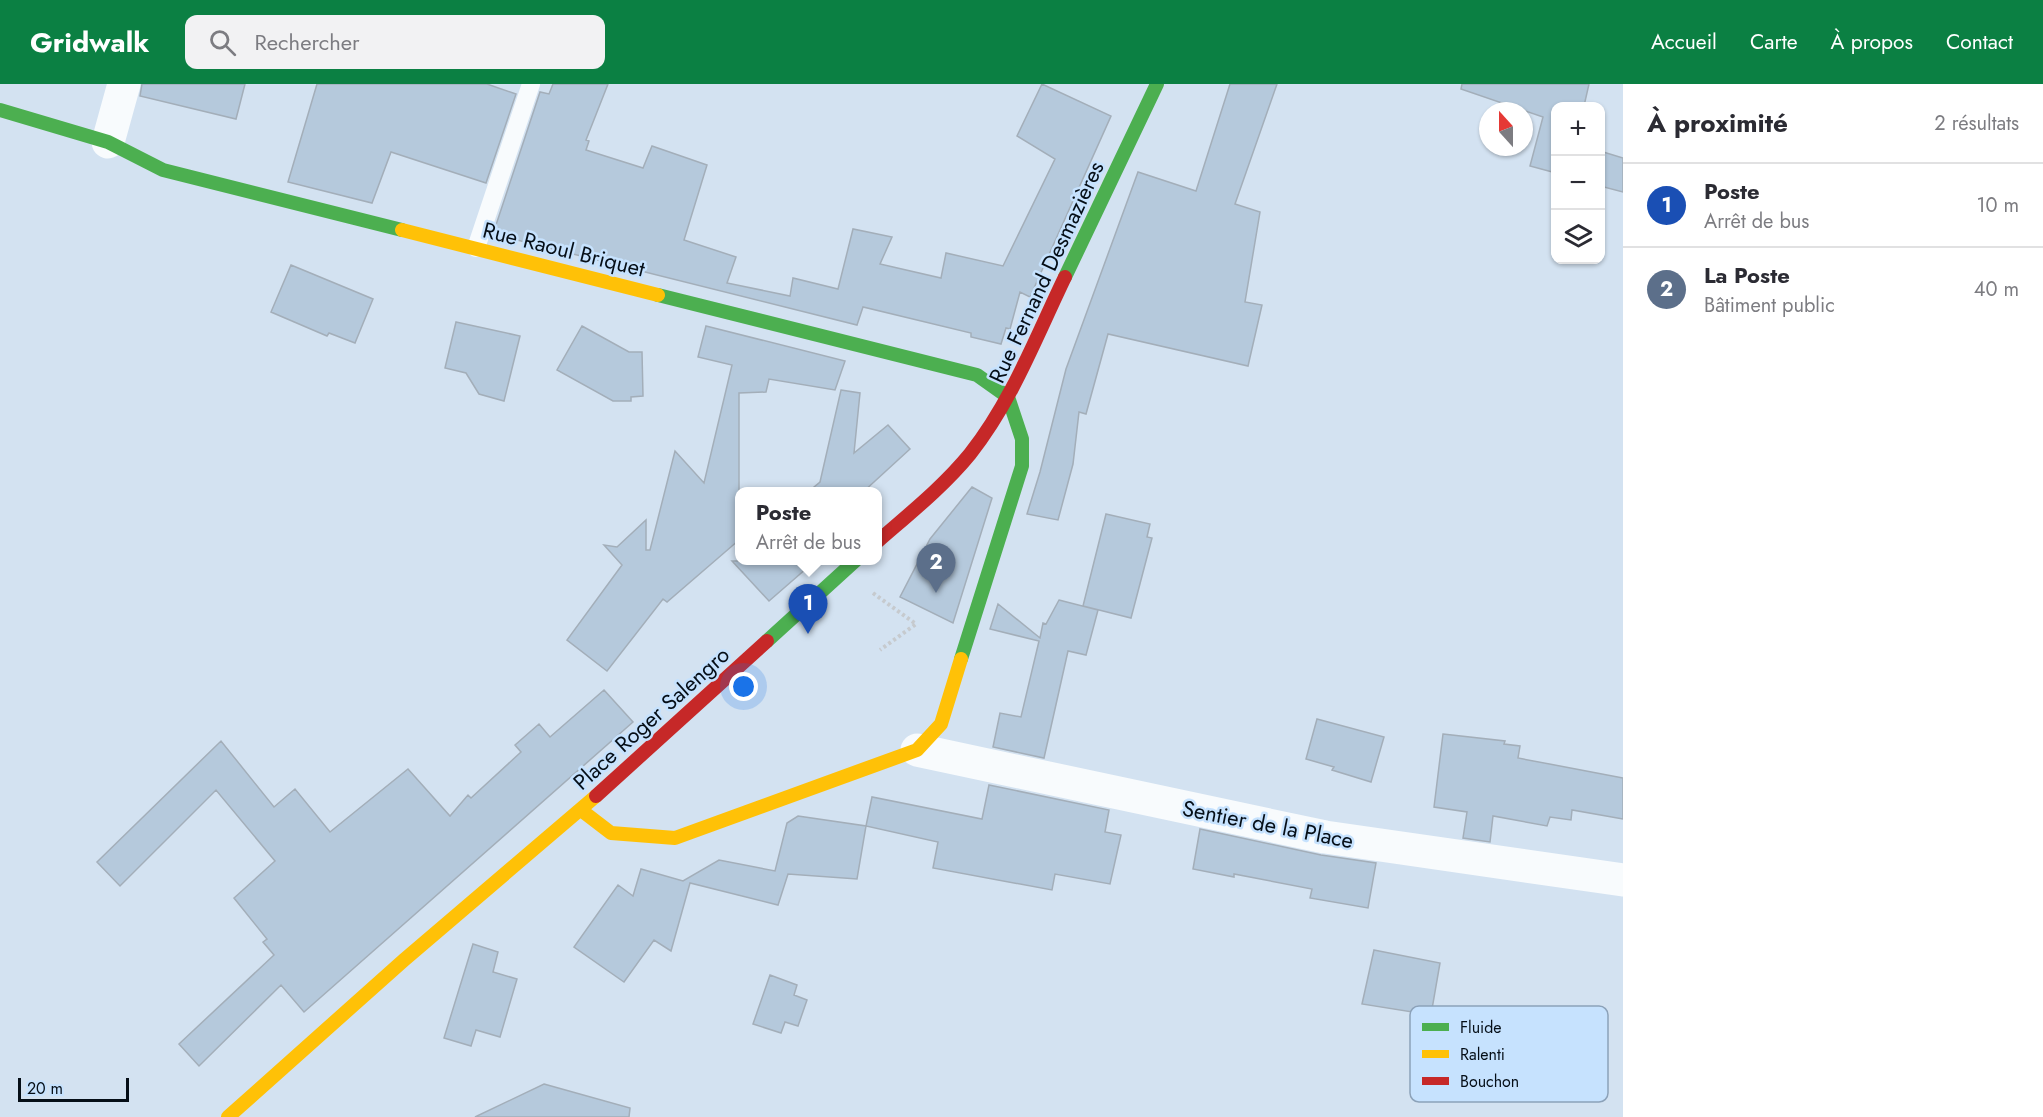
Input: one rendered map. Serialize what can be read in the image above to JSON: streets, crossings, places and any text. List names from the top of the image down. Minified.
{"streets":{"street":["Rue Raoul Briquet","Rue Fernand Desmazières","Place Roger Salengro","Sentier de la Place"]},"crossings":[["Rue Raoul Briquet","Rue Fernand Desmazières"],["Rue Fernand Desmazières","Place Roger Salengro"],["Rue Fernand Desmazières","Sentier de la Place"],["Place Roger Salengro","Sentier de la Place"]],"legend":["Fluide","Ralenti","Bouchon"],"scale_bar":"20 m","north":"top","page":{"header":"Gridwalk","search":"Rechercher","nav":["Accueil","Carte","À propos","Contact"],"heading":["À proximité","2 résultats"],"map_buttons":["+","−"],"list":[{"mark":"1","name":"Poste","note":"Arrêt de bus","value":"10 m"},{"mark":"2","name":"La Poste","note":"Bâtiment public","value":"40 m"}],"popup":["Poste","Arrêt de bus"],"pins":["2","1"],"scale":"20 m"}}
